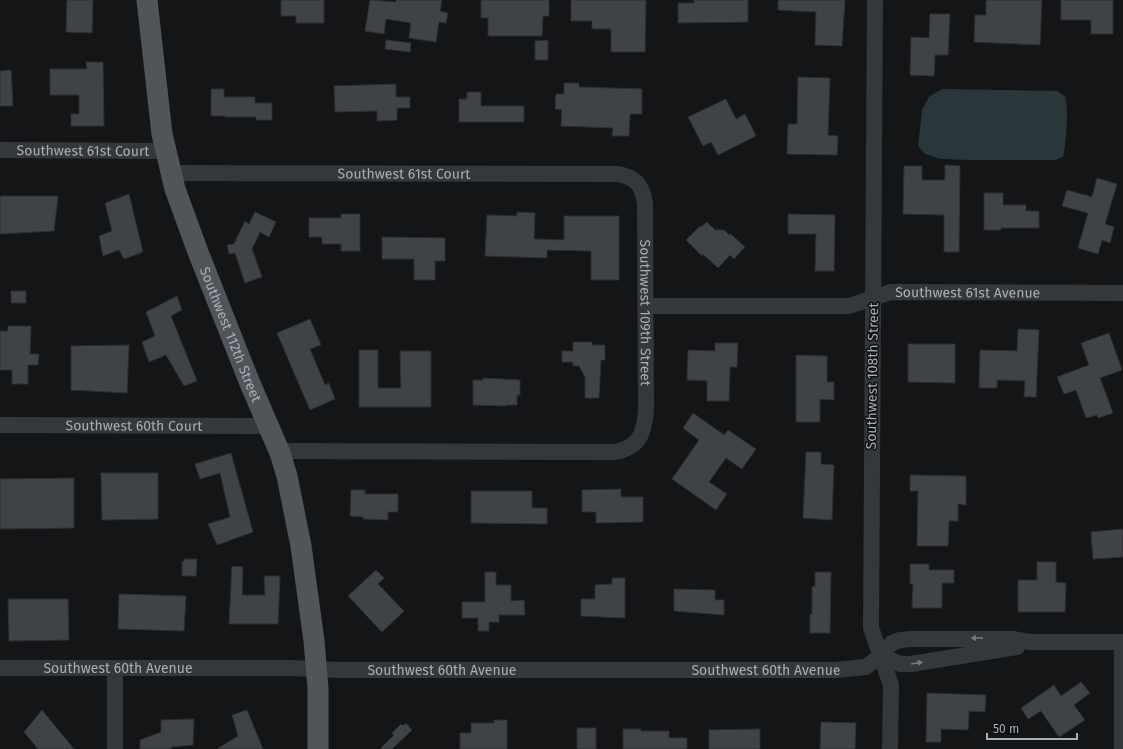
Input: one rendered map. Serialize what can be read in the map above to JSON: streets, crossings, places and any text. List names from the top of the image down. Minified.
{"streets":{"main road":["Southwest 112th Street"],"street":["Southwest 61st Court","Southwest 61st Avenue","Southwest 109th Street","Southwest 108th Street","Southwest 60th Court","Southwest 60th Avenue"]},"crossings":[["Southwest 61st Court","Southwest 109th Street"],["Southwest 61st Court","Southwest 112th Street"],["Southwest 61st Avenue","Southwest 109th Street"],["Southwest 61st Avenue","Southwest 108th Street"],["Southwest 109th Street","Southwest 112th Street"],["Southwest 112th Street","Southwest 60th Court"],["Southwest 112th Street","Southwest 60th Avenue"],["Southwest 108th Street","Southwest 60th Avenue"]],"scale_bar":"50 m"}
